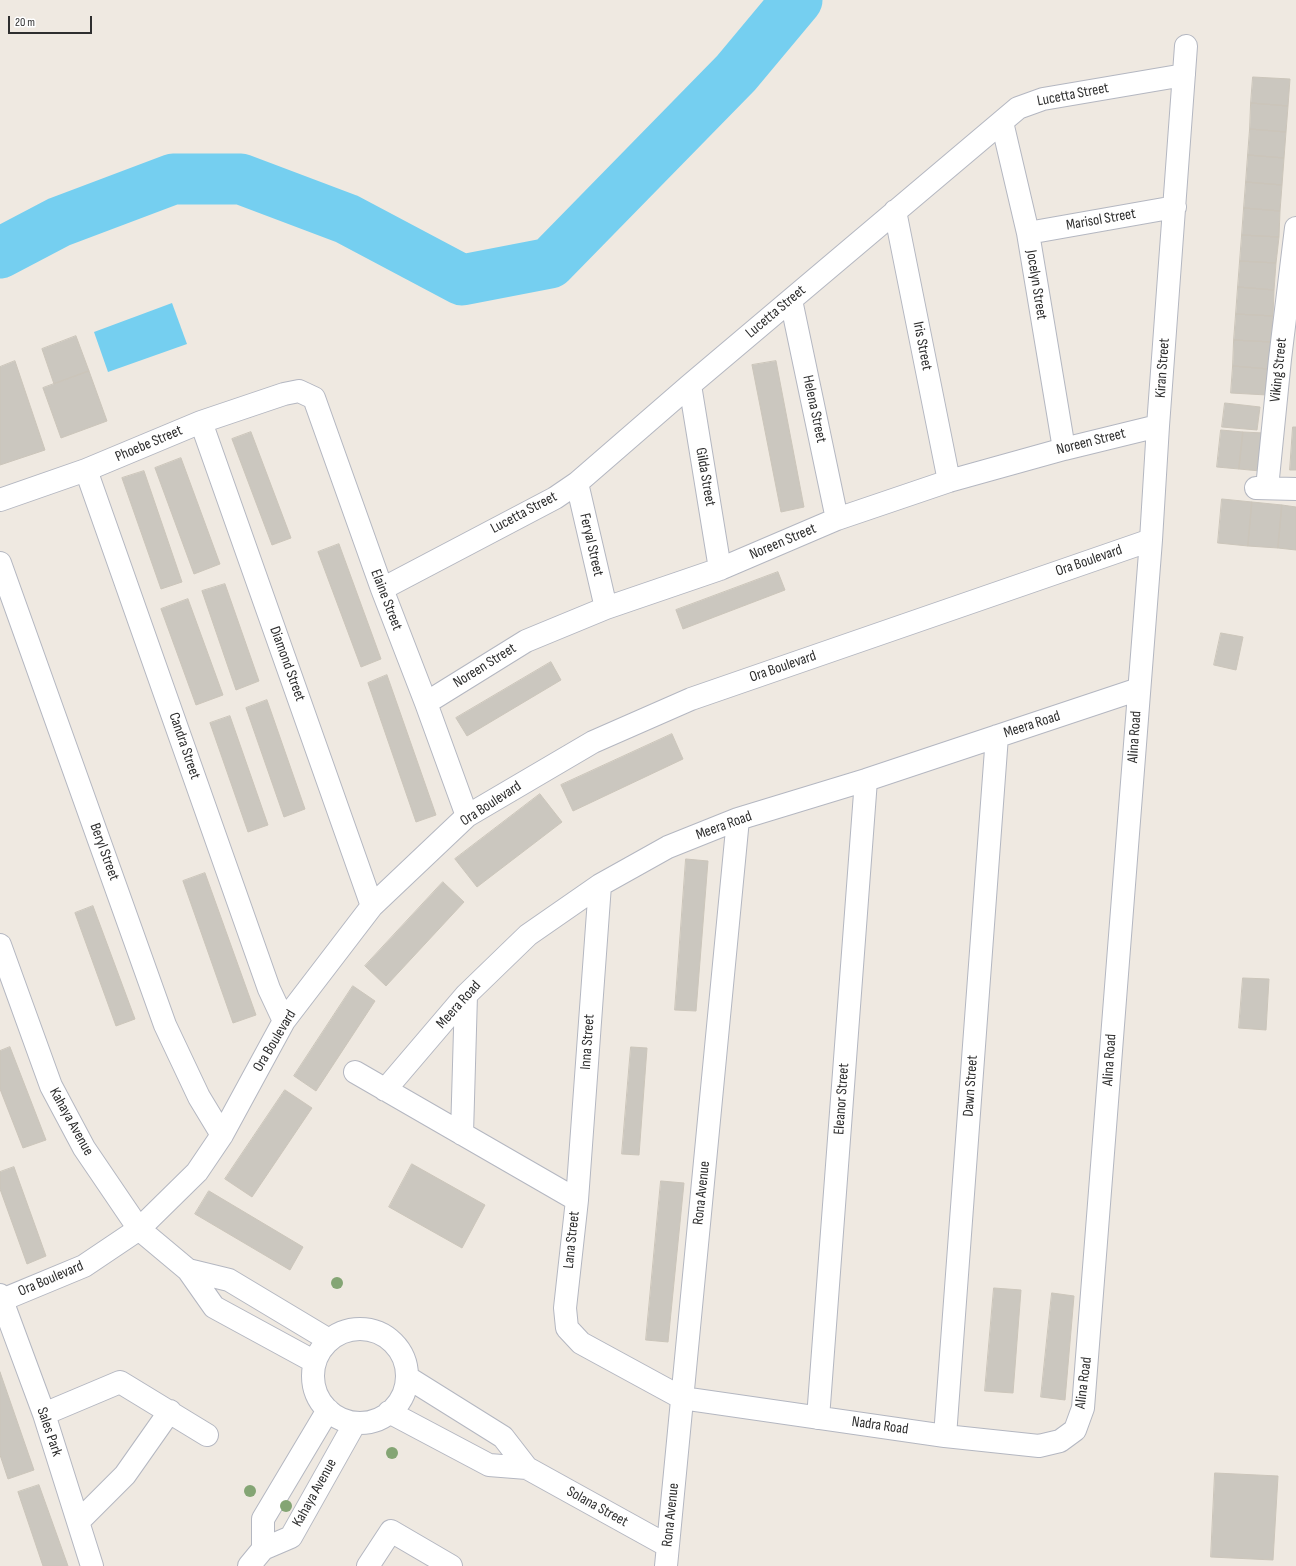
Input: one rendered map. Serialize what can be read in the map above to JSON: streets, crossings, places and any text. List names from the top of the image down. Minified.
{"streets":{"street":["Lucetta Street","Marisol Street","Jocelyn Street","Iris Street","Kiran Street","Viking Street","Helena Street","Noreen Street","Phoebe Street","Gilda Street","Feryal Street","Ora Boulevard","Elaine Street","Diamond Street","Meera Road","Alina Road","Candra Street","Beryl Street","Inna Street","Dawn Street","Eleanor Street","Kahaya Avenue","Rona Avenue","Lana Street","Nadra Road","Sales Park","Solana Street"]},"crossings":[["Lucetta Street","Jocelyn Street"],["Lucetta Street","Iris Street"],["Lucetta Street","Kiran Street"],["Lucetta Street","Helena Street"],["Lucetta Street","Gilda Street"],["Lucetta Street","Feryal Street"],["Lucetta Street","Elaine Street"],["Marisol Street","Jocelyn Street"],["Marisol Street","Kiran Street"],["Jocelyn Street","Noreen Street"],["Iris Street","Noreen Street"],["Kiran Street","Noreen Street"],["Kiran Street","Ora Boulevard"],["Kiran Street","Meera Road"],["Kiran Street","Alina Road"],["Helena Street","Noreen Street"],["Noreen Street","Gilda Street"],["Noreen Street","Feryal Street"],["Noreen Street","Elaine Street"],["Phoebe Street","Elaine Street"],["Phoebe Street","Diamond Street"],["Phoebe Street","Candra Street"],["Ora Boulevard","Elaine Street"],["Ora Boulevard","Diamond Street"],["Ora Boulevard","Candra Street"],["Ora Boulevard","Beryl Street"],["Ora Boulevard","Kahaya Avenue"],["Ora Boulevard","Sales Park"],["Meera Road","Alina Road"],["Meera Road","Inna Street"],["Meera Road","Dawn Street"],["Meera Road","Eleanor Street"],["Meera Road","Rona Avenue"],["Meera Road","Lana Street"],["Alina Road","Nadra Road"],["Inna Street","Lana Street"],["Dawn Street","Nadra Road"],["Eleanor Street","Nadra Road"],["Kahaya Avenue","Solana Street"],["Rona Avenue","Lana Street"],["Rona Avenue","Nadra Road"],["Rona Avenue","Solana Street"],["Lana Street","Nadra Road"]],"scale_bar":"20 m"}
